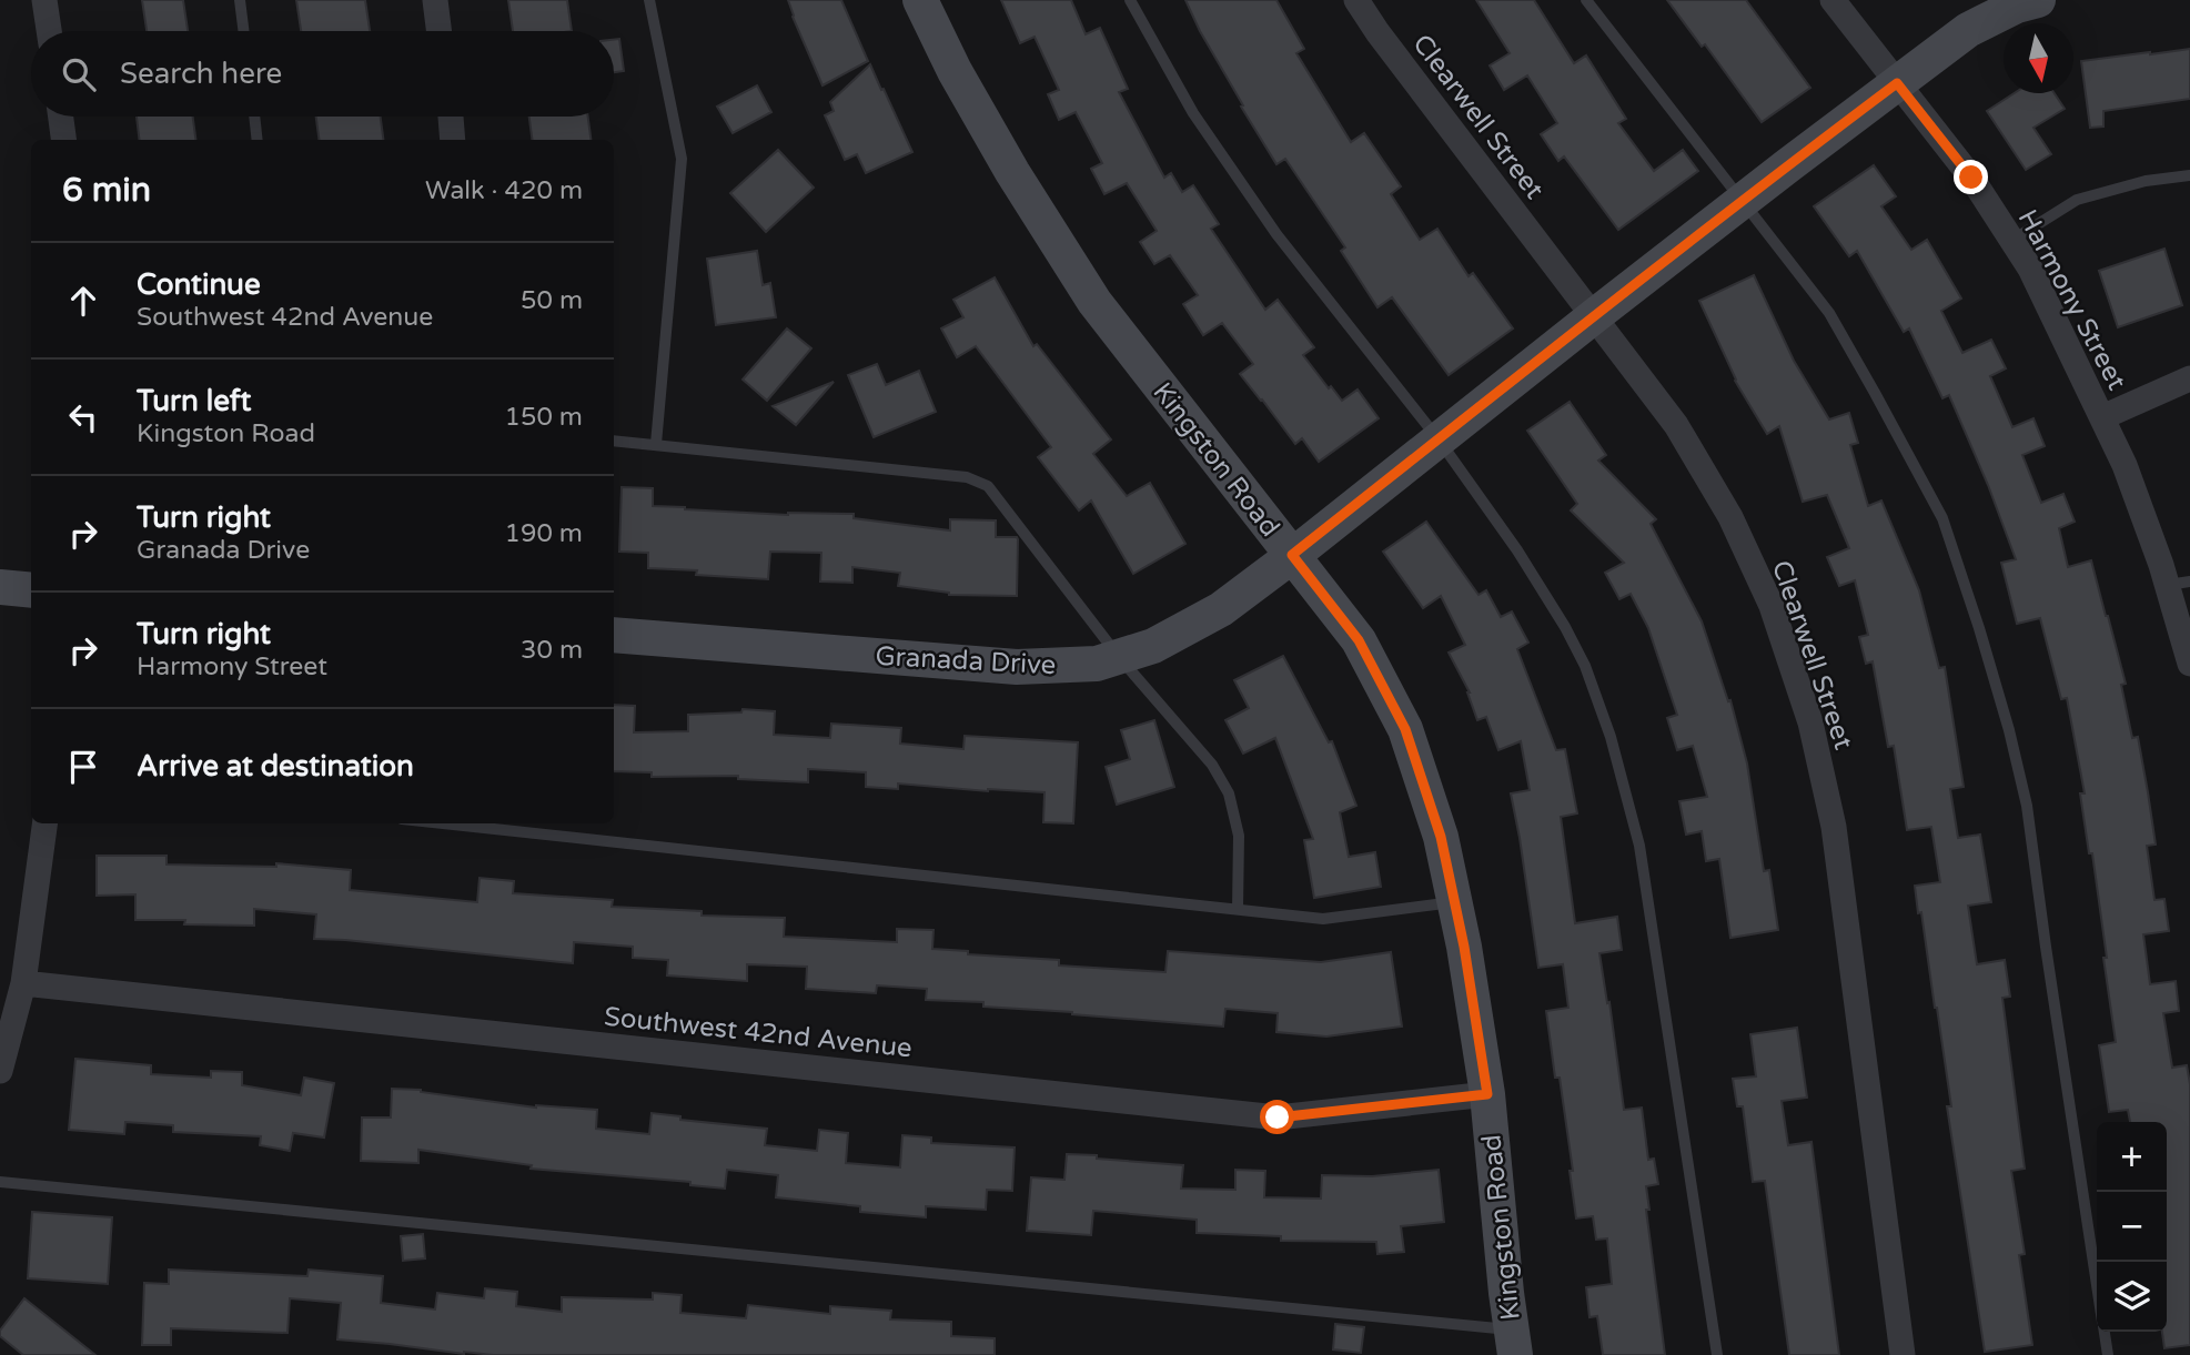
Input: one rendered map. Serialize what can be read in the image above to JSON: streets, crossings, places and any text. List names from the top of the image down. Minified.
{"streets":{"street":["Clearwell Street","Harmony Street","Kingston Road","Granada Drive","Southwest 42nd Avenue"]},"crossings":[["Clearwell Street","Granada Drive"],["Harmony Street","Granada Drive"],["Kingston Road","Granada Drive"],["Kingston Road","Southwest 42nd Avenue"]],"north":"bottom","page":{"search":"Search here","heading":["6 min","Walk · 420 m"],"list":[["Continue","Southwest 42nd Avenue","50 m"],["Turn left","Kingston Road","150 m"],["Turn right","Granada Drive","190 m"],["Turn right","Harmony Street","30 m"],"Arrive at destination"],"map_buttons":["+","−"]}}
